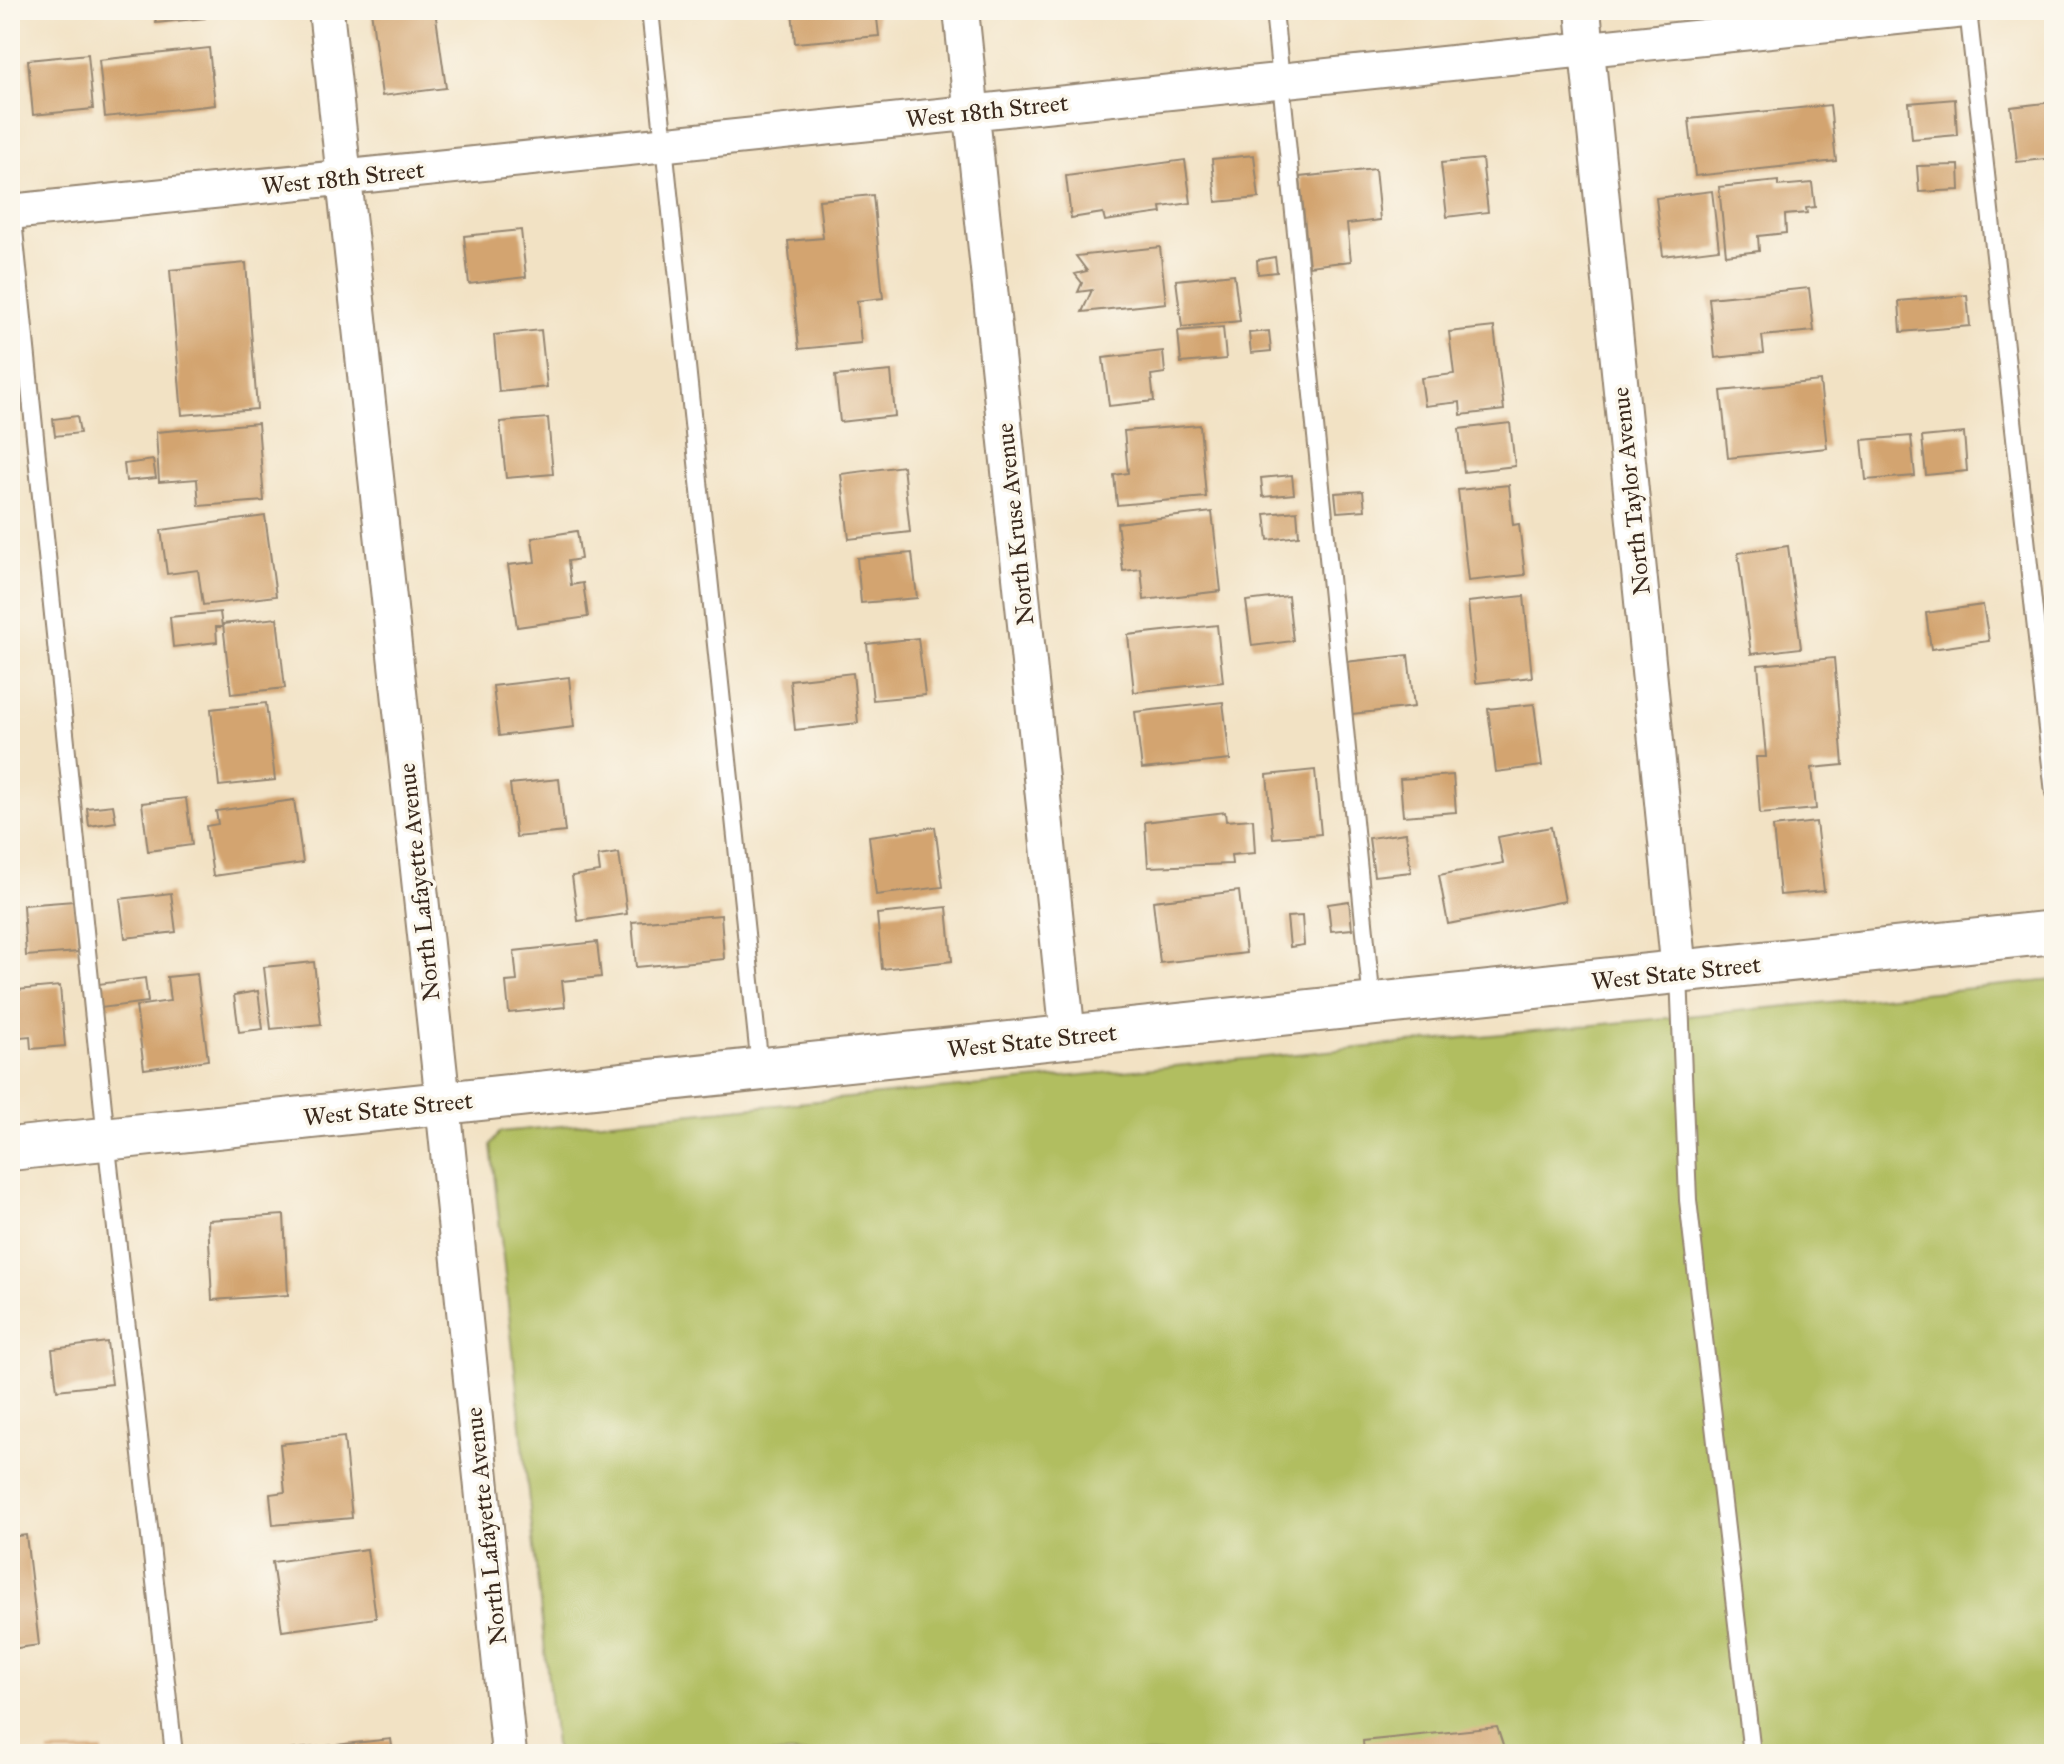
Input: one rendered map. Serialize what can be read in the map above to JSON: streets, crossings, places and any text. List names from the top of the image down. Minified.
{"streets":{"street":["West 18th Street","North Taylor Avenue","North Kruse Avenue","North Lafayette Avenue","West State Street"]},"crossings":[["West 18th Street","North Taylor Avenue"],["West 18th Street","North Kruse Avenue"],["West 18th Street","North Lafayette Avenue"],["North Taylor Avenue","West State Street"],["North Kruse Avenue","West State Street"],["North Lafayette Avenue","West State Street"]]}
